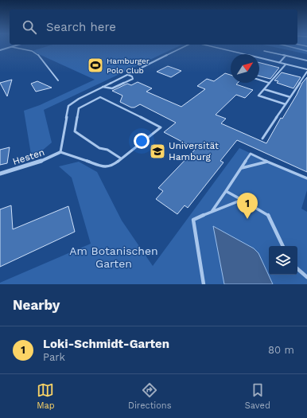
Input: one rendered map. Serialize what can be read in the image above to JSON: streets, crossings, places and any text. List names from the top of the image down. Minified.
{"streets":{"street":["Hesten"]},"parks":["Am Botanischen Garten"],"places":{"sports":["Hamburger Polo Club"],"school or university":["Universität Hamburg"]},"north":"top right","page":{"search":"Search here","pins":"1","heading":"Nearby","list":[{"mark":"1","name":"Loki-Schmidt-Garten","note":"Park","value":"80 m"}],"nav":["Map","Directions","Saved"]}}
